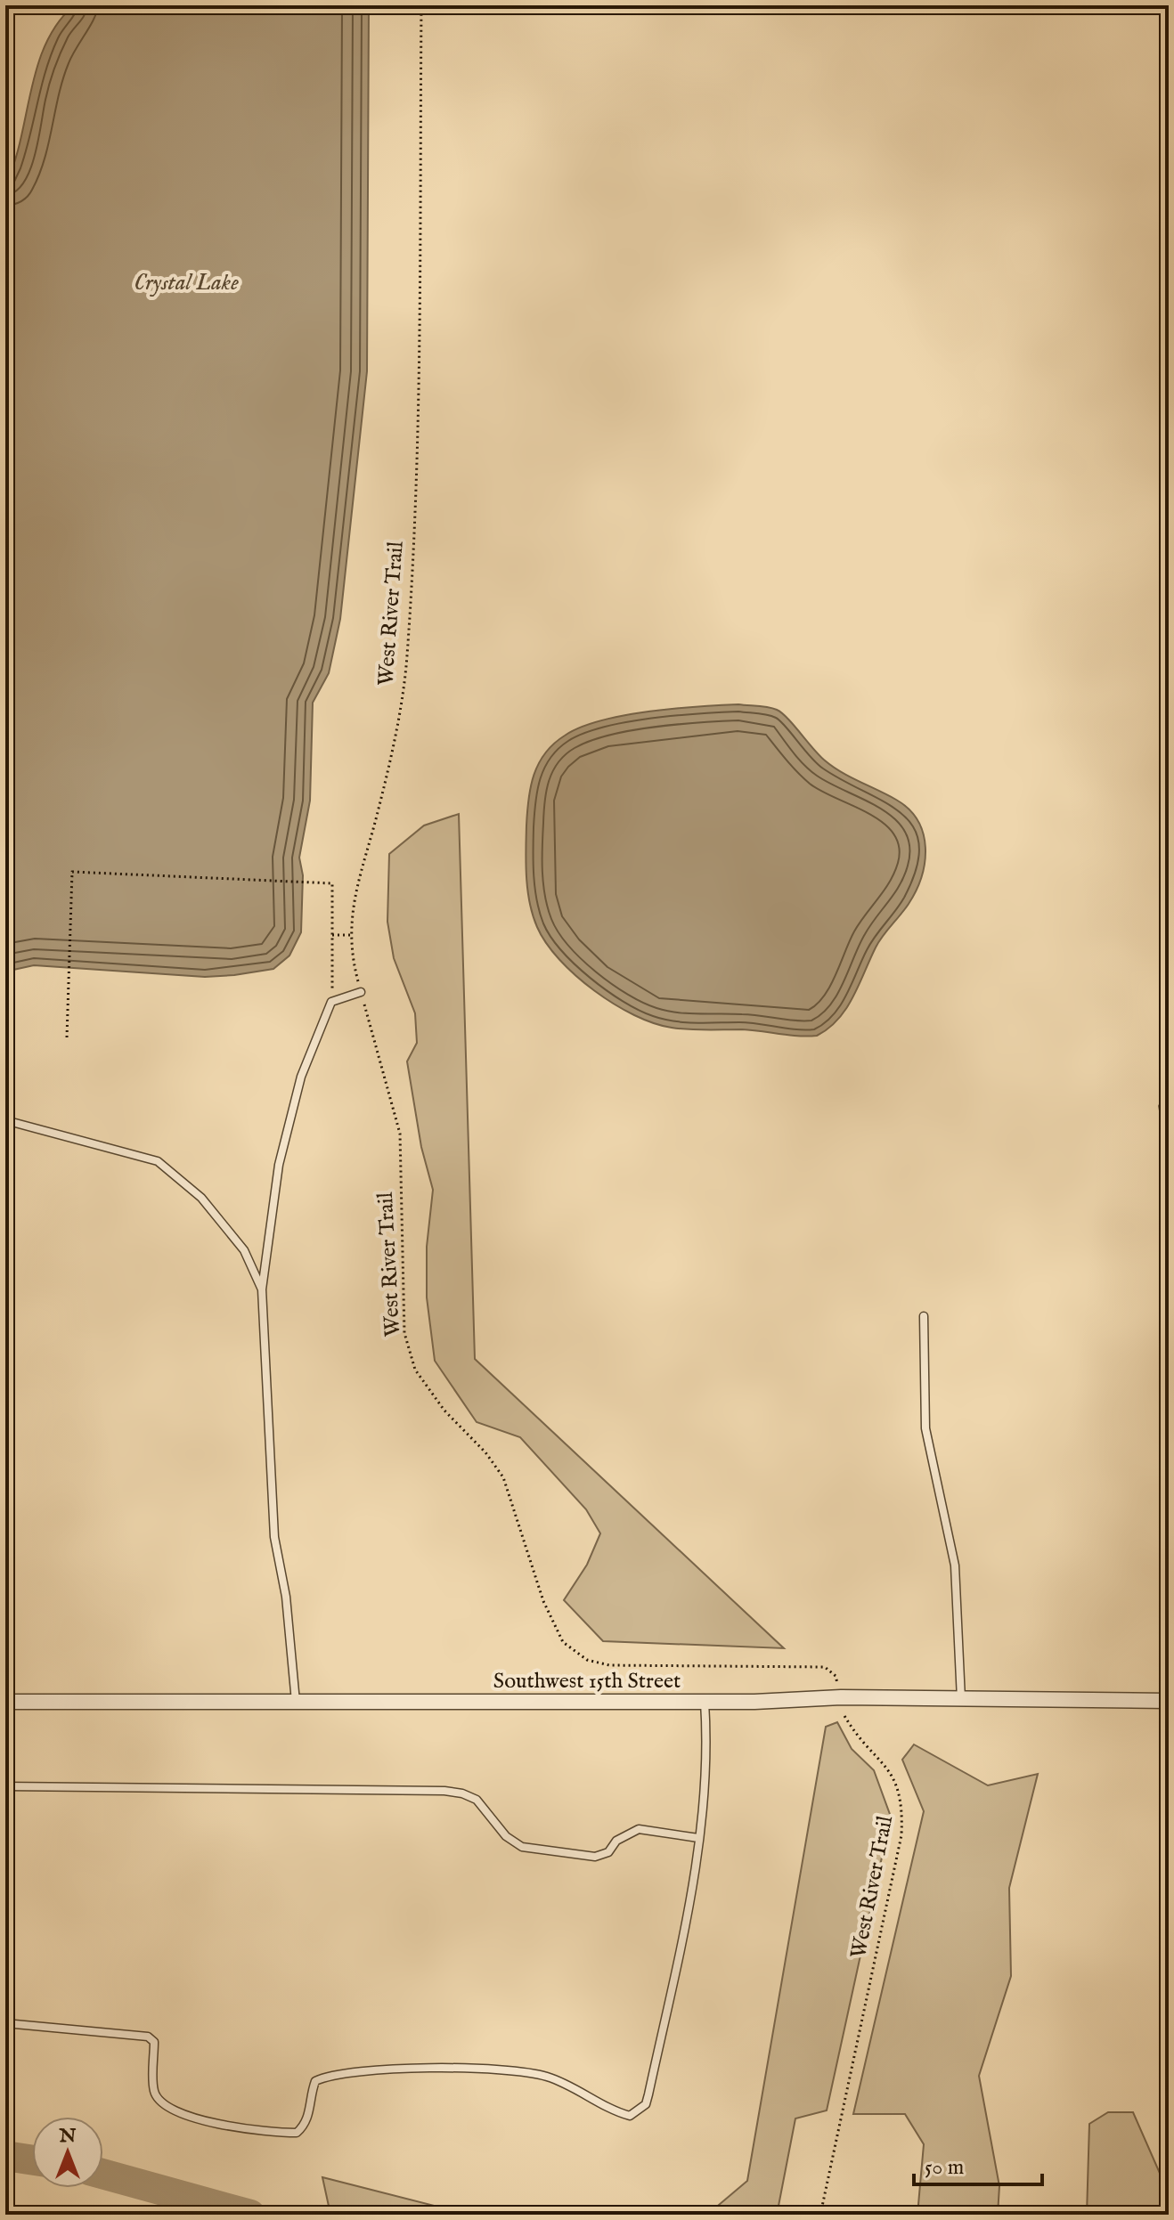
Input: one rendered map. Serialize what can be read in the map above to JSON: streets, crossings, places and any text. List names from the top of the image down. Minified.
{"streets":{"street":["Southwest 15th Street"],"path":["West River Trail"]},"crossings":[["West River Trail","Southwest 15th Street"]],"water":["Crystal Lake"],"scale_bar":"50 m","north":"top"}
